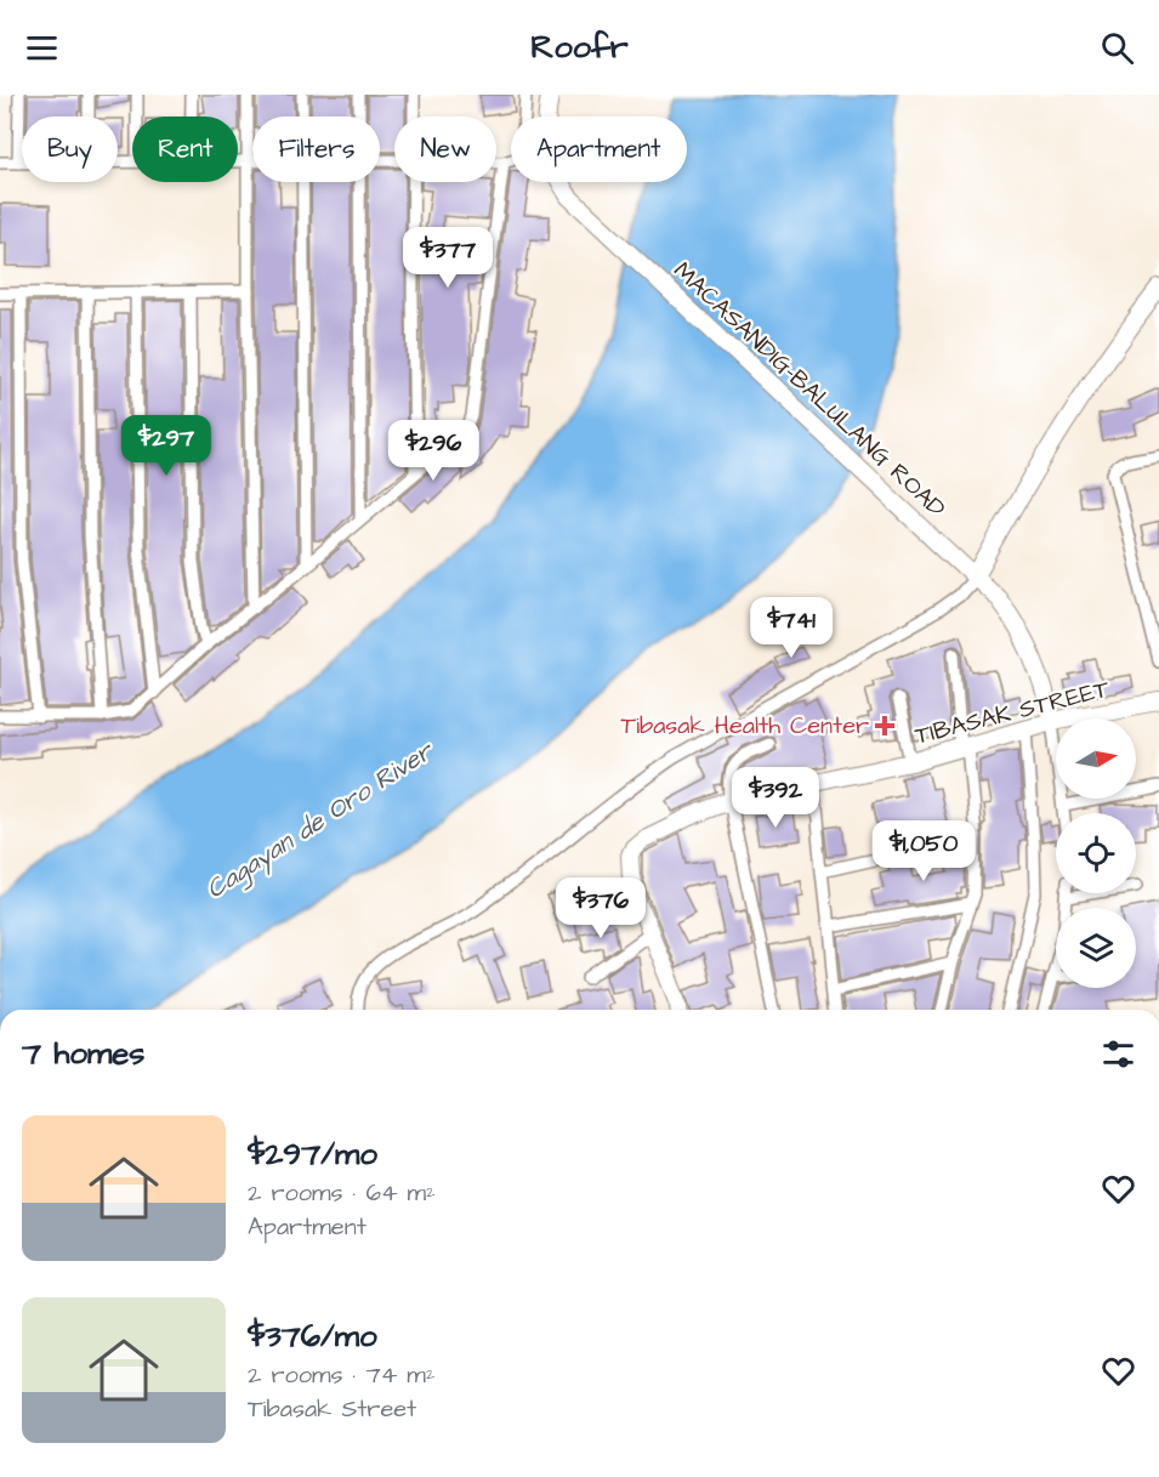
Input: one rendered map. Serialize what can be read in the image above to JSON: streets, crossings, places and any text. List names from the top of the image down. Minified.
{"streets":{"street":["MACASANDIG-BALULANG ROAD","TIBASAK STREET"]},"crossings":[["MACASANDIG-BALULANG ROAD","TIBASAK STREET"]],"water":["Cagayan de Oro River"],"places":{"health":["Tibasak Health Center"]},"north":"right","page":{"header":"Roofr","chip":["Buy","Rent","Filters","New","Apartment"],"price":["$377","$297","$296","$741","$392","$1,050","$376"],"heading":"7 homes","list":[{"name":"$297/mo","note":"2 rooms · 64 m² · Apartment"},{"name":"$376/mo","note":"2 rooms · 74 m² · Tibasak Street"}]}}
